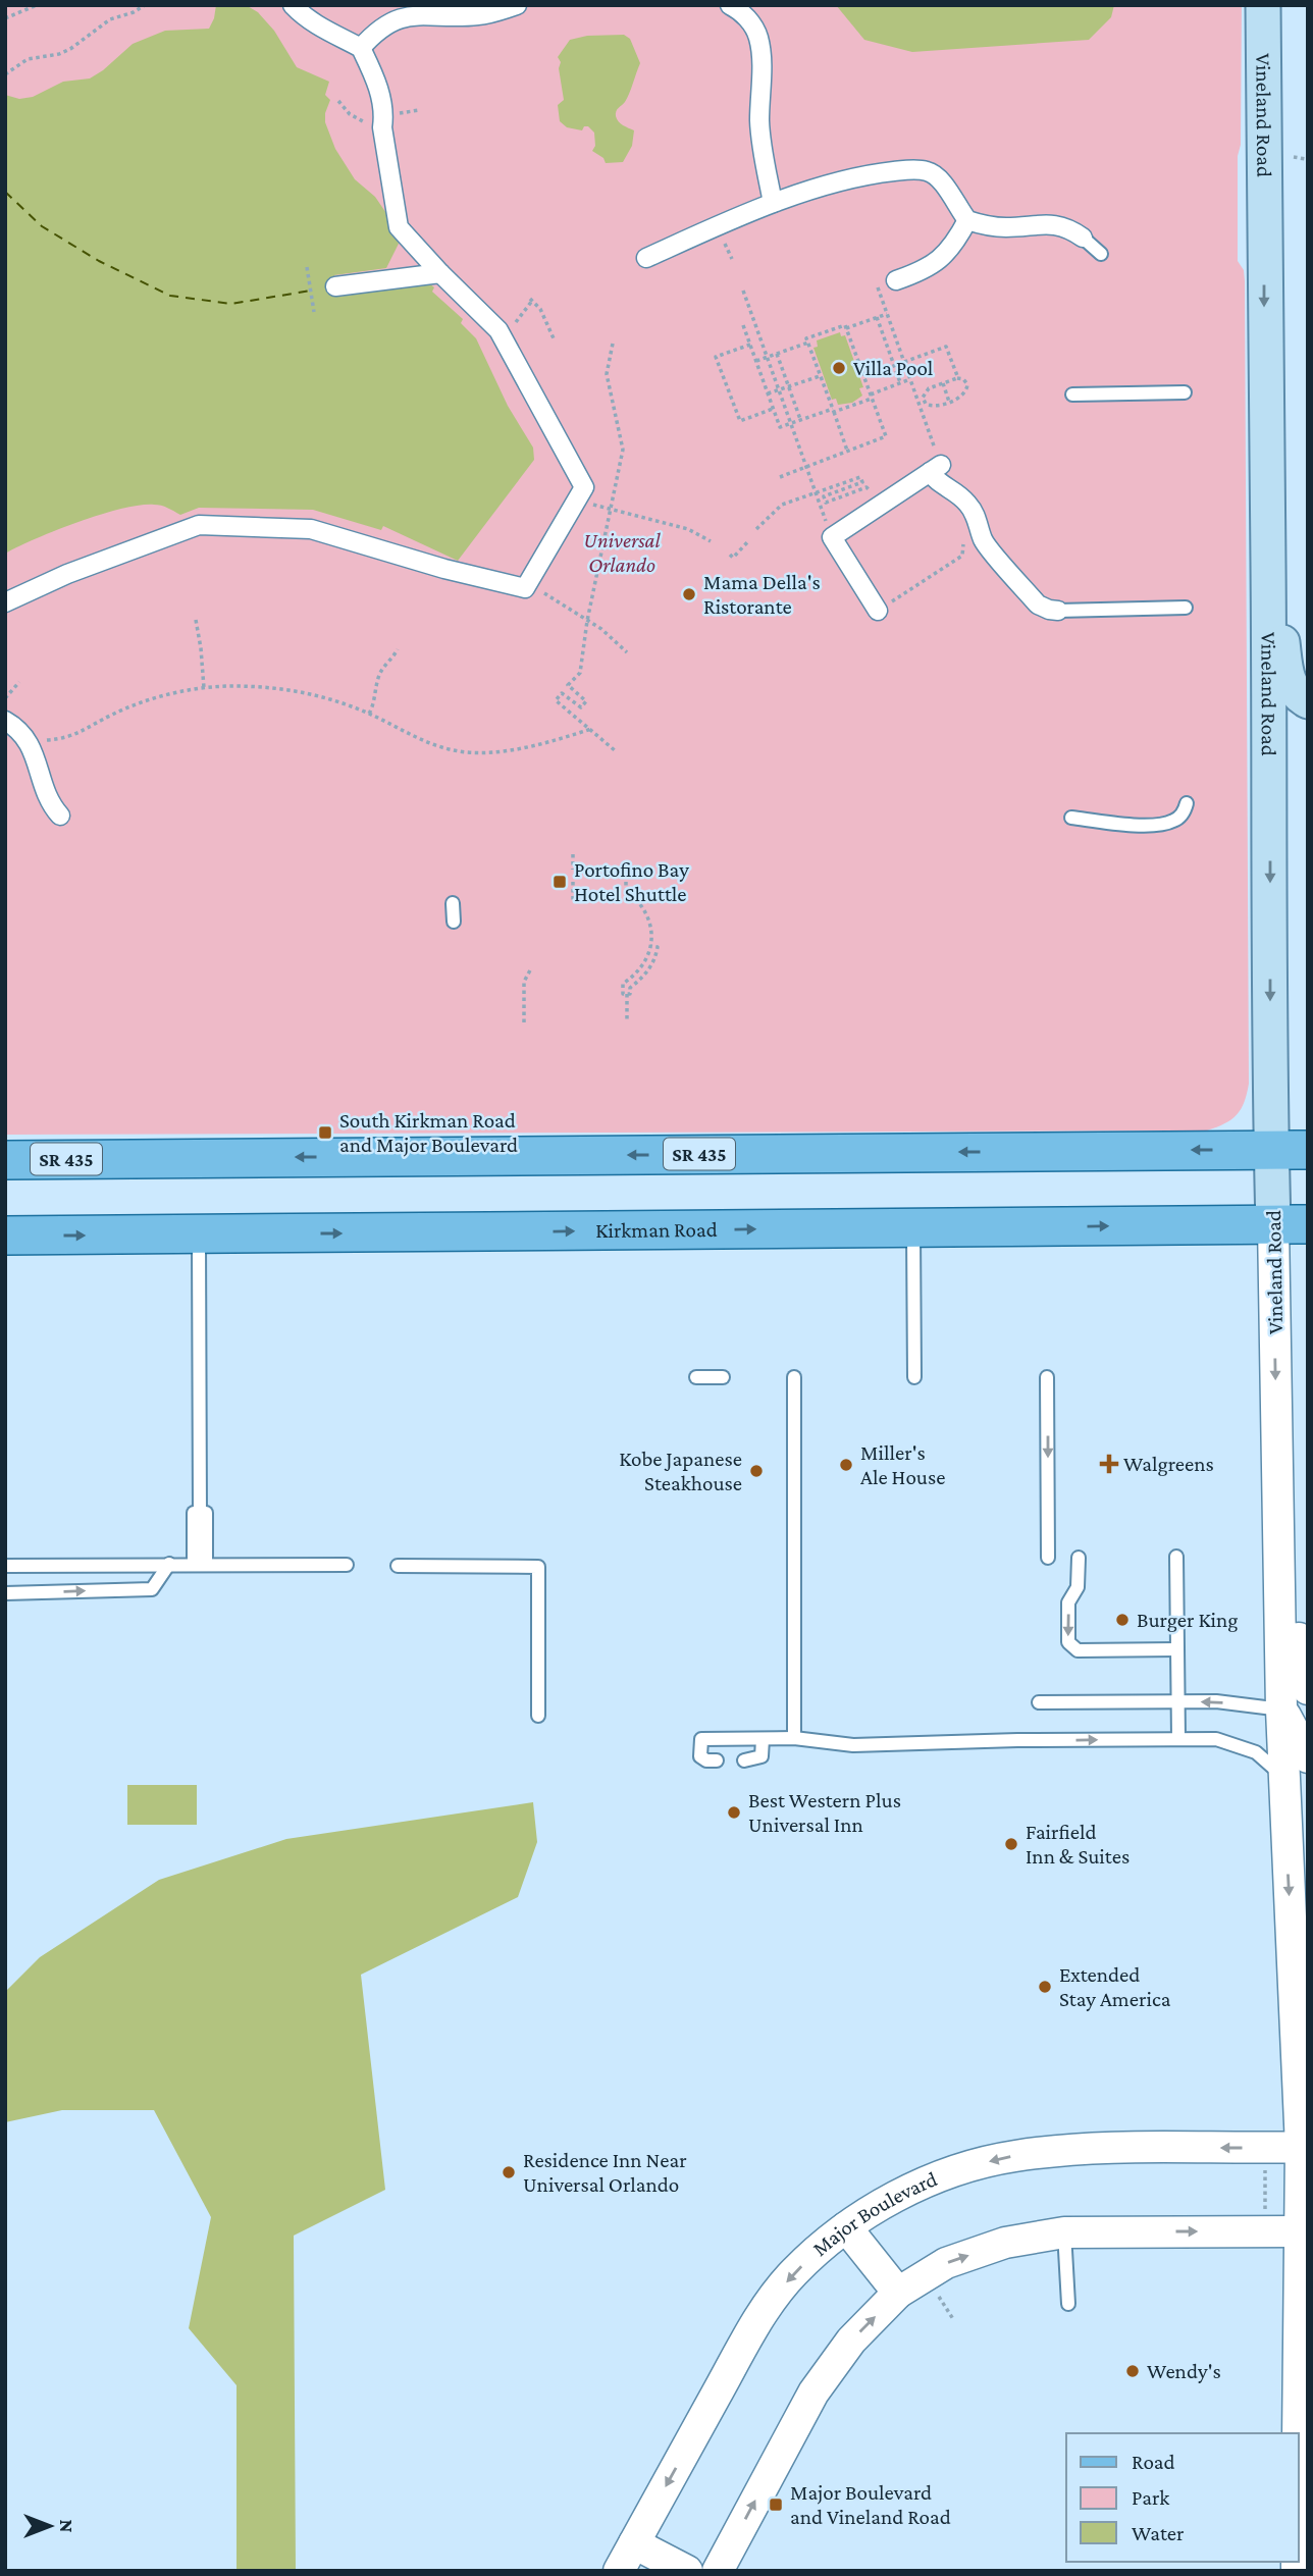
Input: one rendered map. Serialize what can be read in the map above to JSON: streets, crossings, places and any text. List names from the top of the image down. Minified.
{"streets":{"main road":["Vineland Road","SR 435","Kirkman Road"],"street":["Major Boulevard"]},"crossings":[["Vineland Road","SR 435"],["Vineland Road","Kirkman Road"],["Vineland Road","Major Boulevard"]],"one_way":["Vineland Road","Major Boulevard"],"parks":["Universal Orlando"],"places":{"other":["Villa Pool","Mama Della's Ristorante","Miller's Ale House","Kobe Japanese Steakhouse","Burger King","Best Western Plus Universal Inn","Fairfield Inn & Suites","Extended Stay America","Residence Inn Near Universal Orlando","Wendy's"],"transit":["Portofino Bay Hotel Shuttle","South Kirkman Road and Major Boulevard","Major Boulevard and Vineland Road"],"health":["Walgreens"]},"legend":["Road","Park","Water"],"north":"right"}
